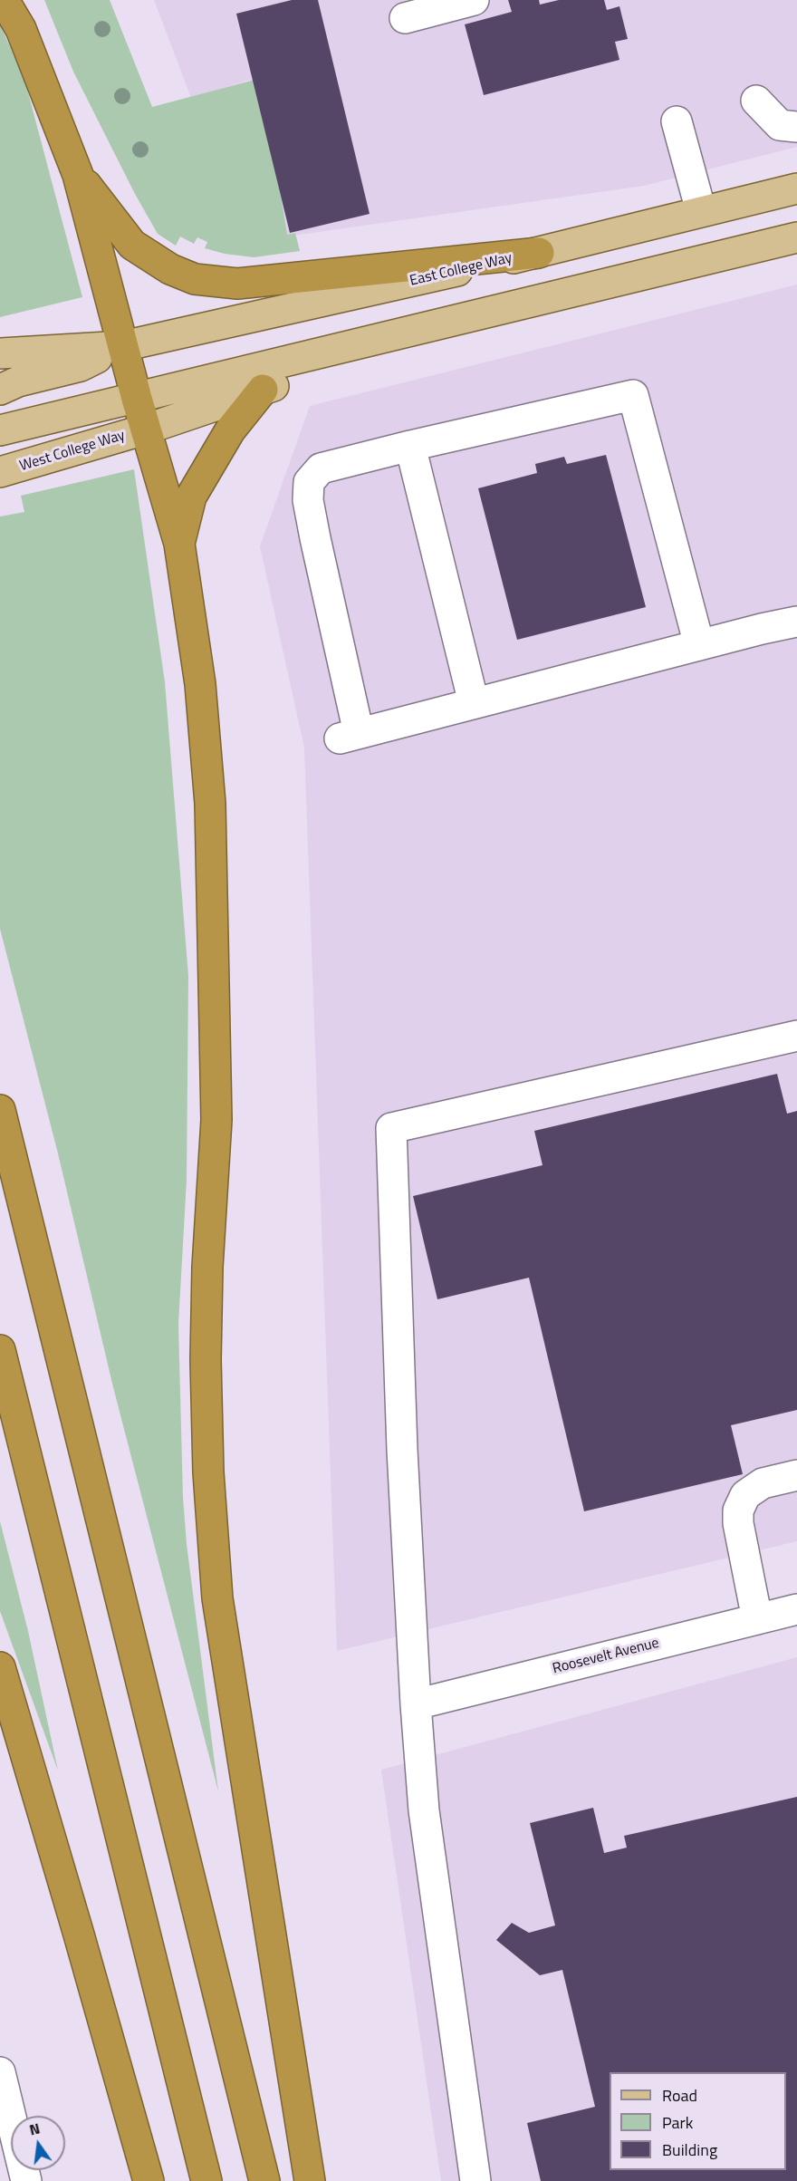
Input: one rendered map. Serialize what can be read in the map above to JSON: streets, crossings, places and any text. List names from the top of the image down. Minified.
{"streets":{"main road":["East College Way","West College Way"],"street":["Roosevelt Avenue"]},"legend":["Road","Park","Building"],"north":"top"}
